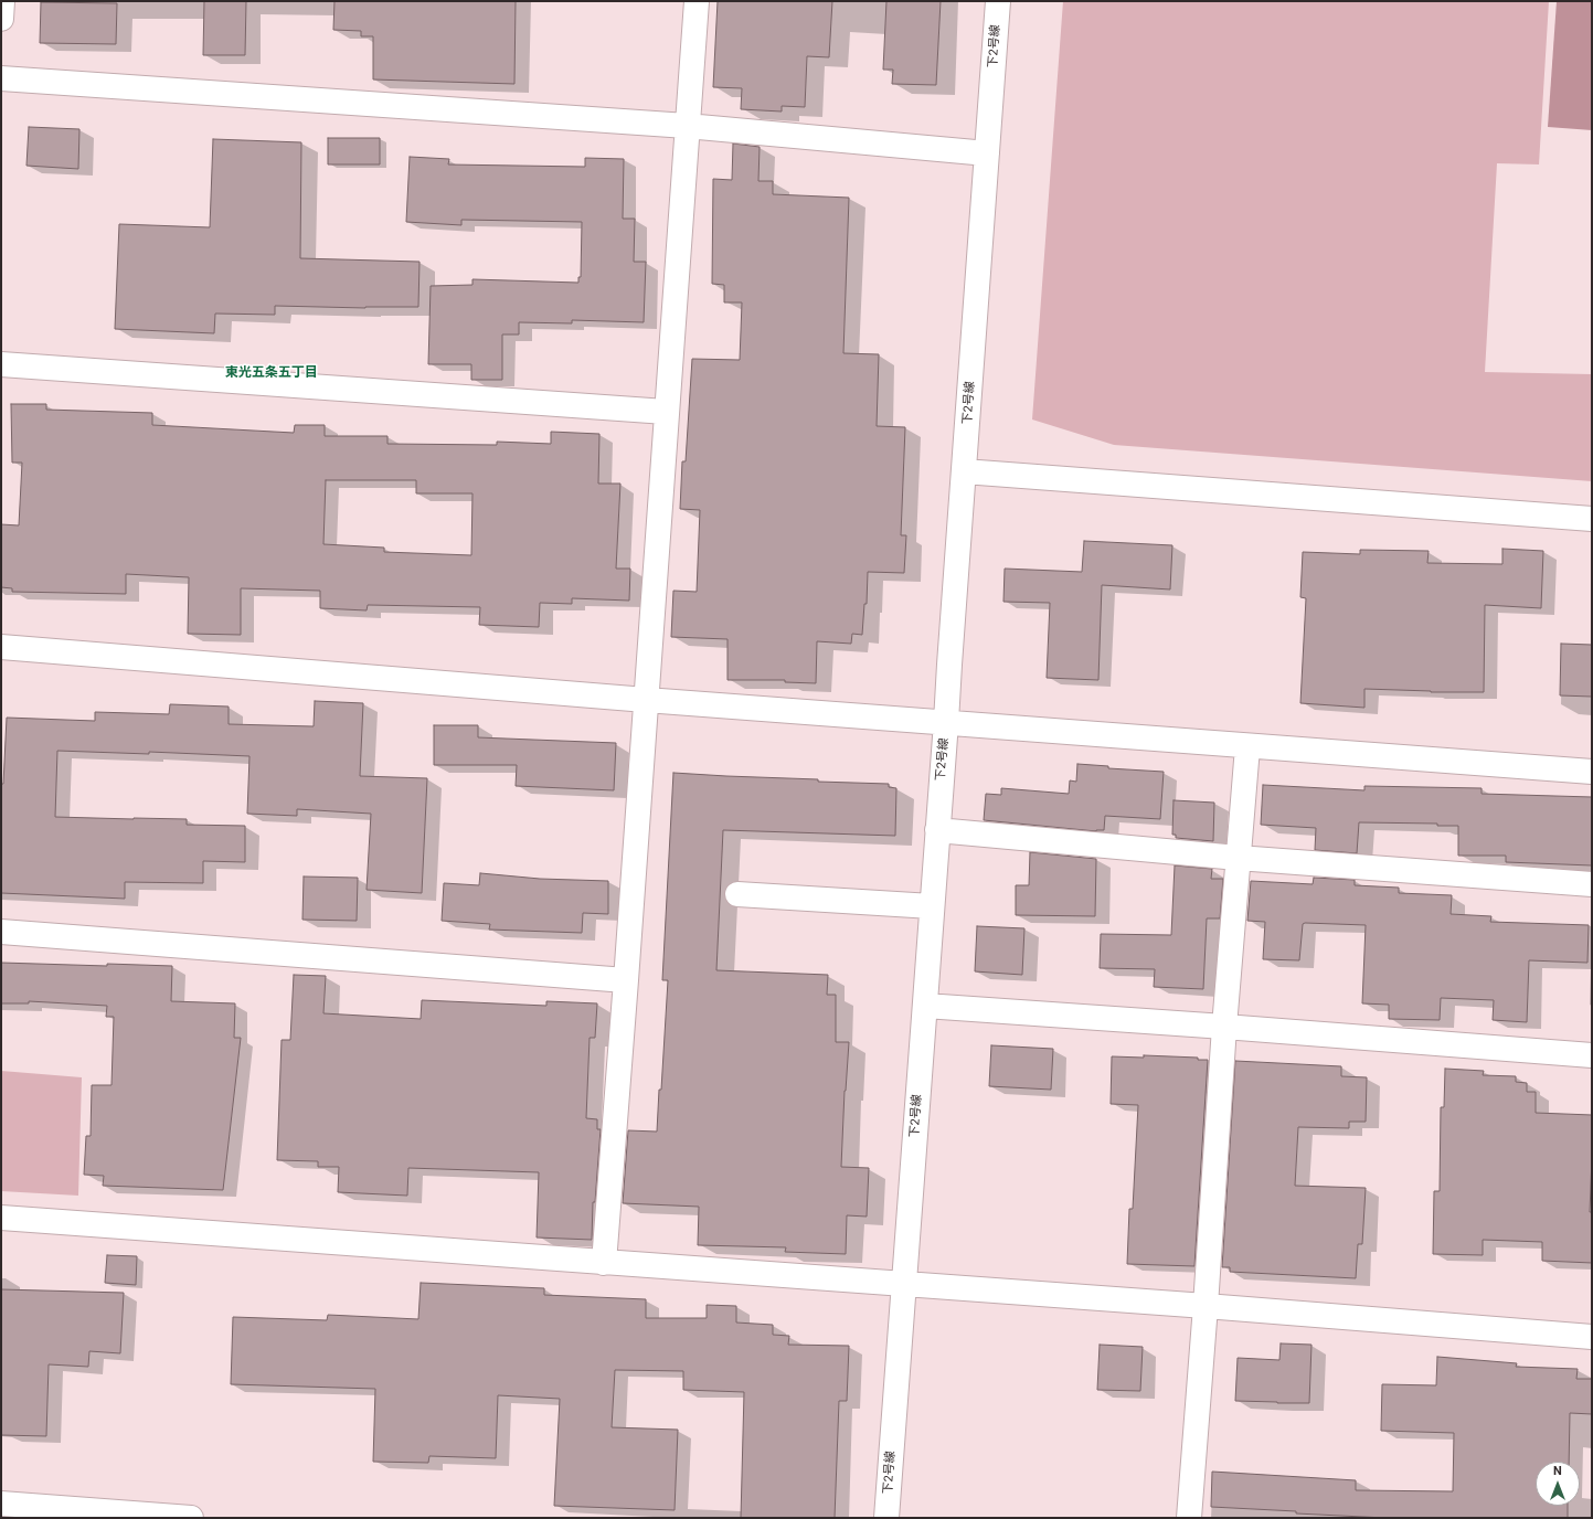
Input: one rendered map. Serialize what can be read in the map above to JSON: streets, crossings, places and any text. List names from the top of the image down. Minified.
{"streets":{"street":["下2号線"]},"districts":["東光五条五丁目"],"north":"top"}
